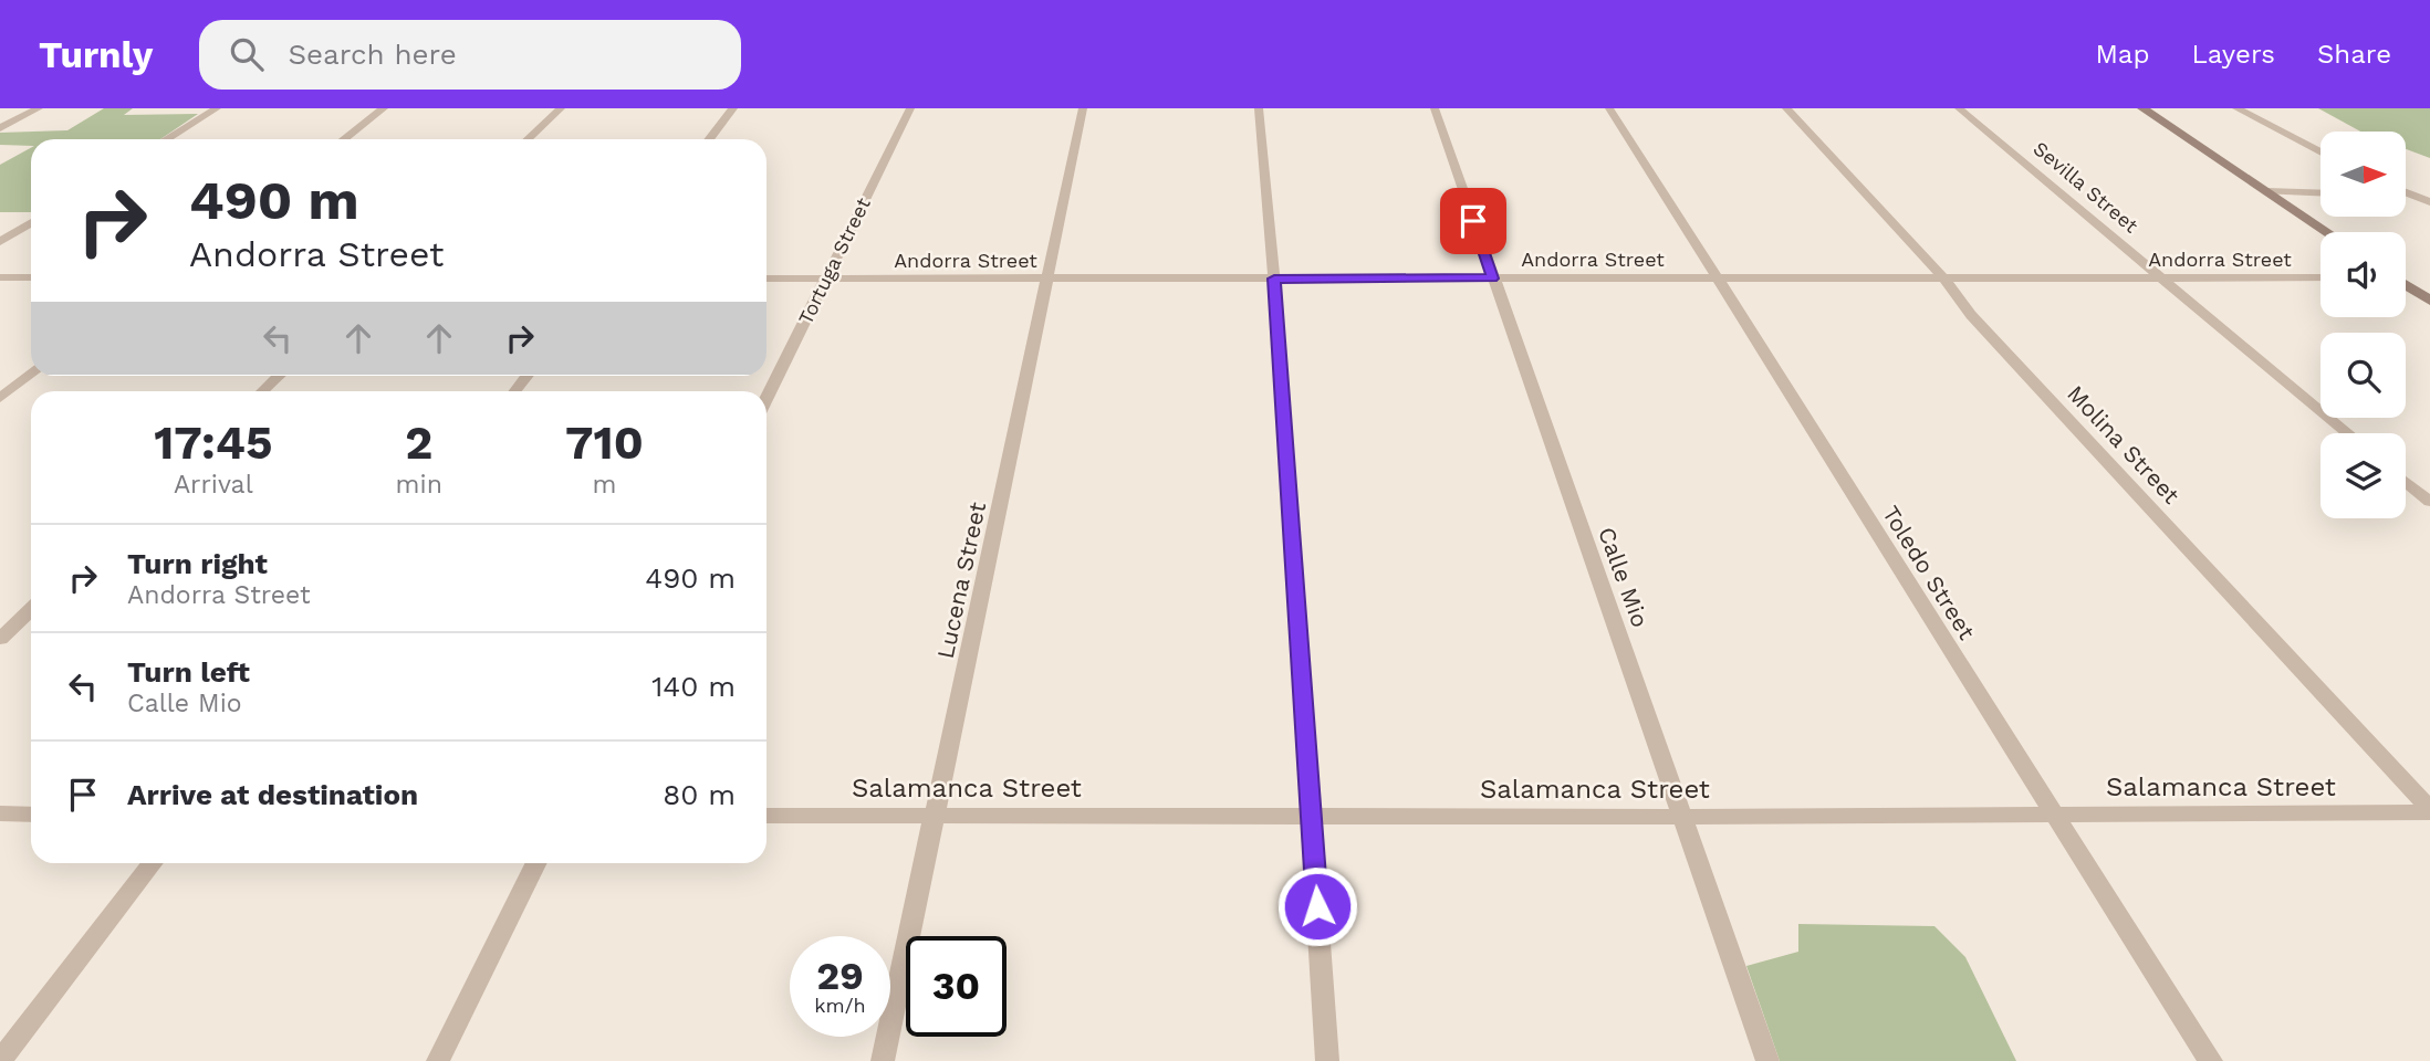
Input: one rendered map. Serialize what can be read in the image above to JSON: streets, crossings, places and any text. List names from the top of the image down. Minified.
{"streets":{"street":["Sevilla Street","Andorra Street","Tortuga Street","Molina Street","Toledo Street","Calle Mio","Lucena Street","Salamanca Street"]},"crossings":[["Sevilla Street","Andorra Street"],["Andorra Street","Tortuga Street"],["Andorra Street","Molina Street"],["Andorra Street","Toledo Street"],["Andorra Street","Calle Mio"],["Andorra Street","Lucena Street"],["Molina Street","Salamanca Street"],["Toledo Street","Salamanca Street"],["Calle Mio","Salamanca Street"],["Lucena Street","Salamanca Street"]],"north":"right","page":{"header":"Turnly","search":"Search here","nav":["Map","Layers","Share"],"turn":["490 m","Andorra Street"],"eta":["17:45","Arrival","2","min","710","m"],"list":[{"name":"Turn right","note":"Andorra Street","value":"490 m"},{"name":"Turn left","note":"Calle Mio","value":"140 m"},{"name":"Arrive at destination","value":"80 m"}],"speed":"29 km/h","limit":"30"}}
